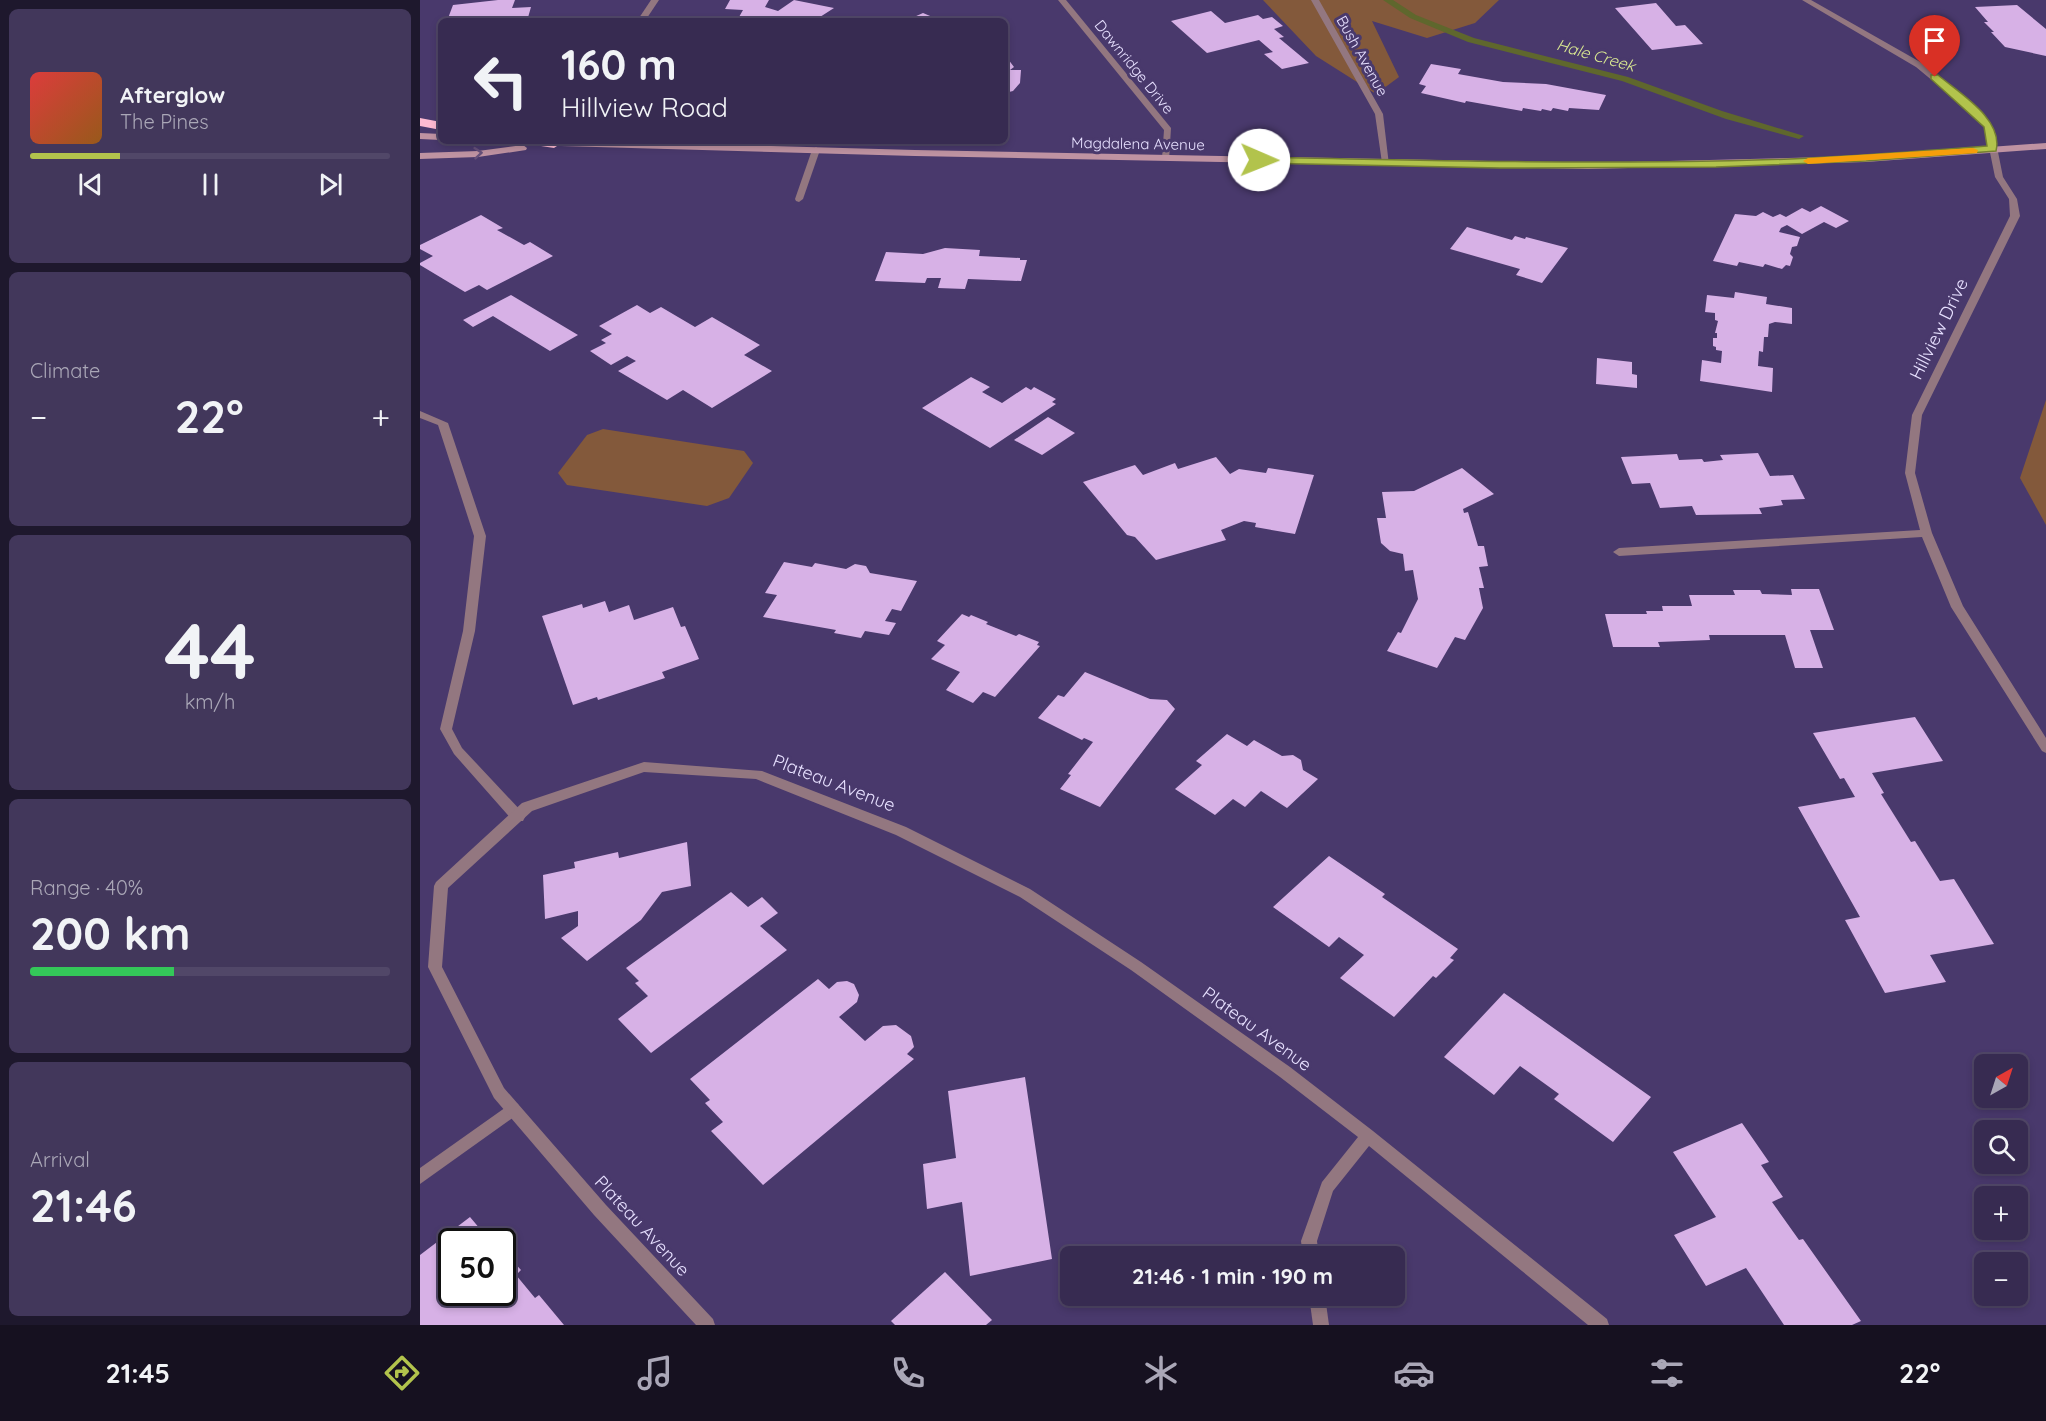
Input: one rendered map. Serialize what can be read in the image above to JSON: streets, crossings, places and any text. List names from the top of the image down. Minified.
{"streets":{"main road":["Magdalena Avenue"],"street":["Bush Avenue","Dawnridge Drive","Hillview Drive","Plateau Avenue"]},"crossings":[["Bush Avenue","Magdalena Avenue"],["Dawnridge Drive","Magdalena Avenue"],["Magdalena Avenue","Hillview Drive"]],"water":["Hale Creek"],"north":"top right","page":{"turn":["160 m","Hillview Road"],"song":["Afterglow","The Pines"],"tile":["Climate",["44","km/h"],["Range · 40%","200 km"],["Arrival","21:46"]],"heat":["−","22°","+"],"map_buttons":["+","−"],"limit":"50","trip":"21:46 · 1 min · 190 m","tabs":["21:45","22°"]}}
